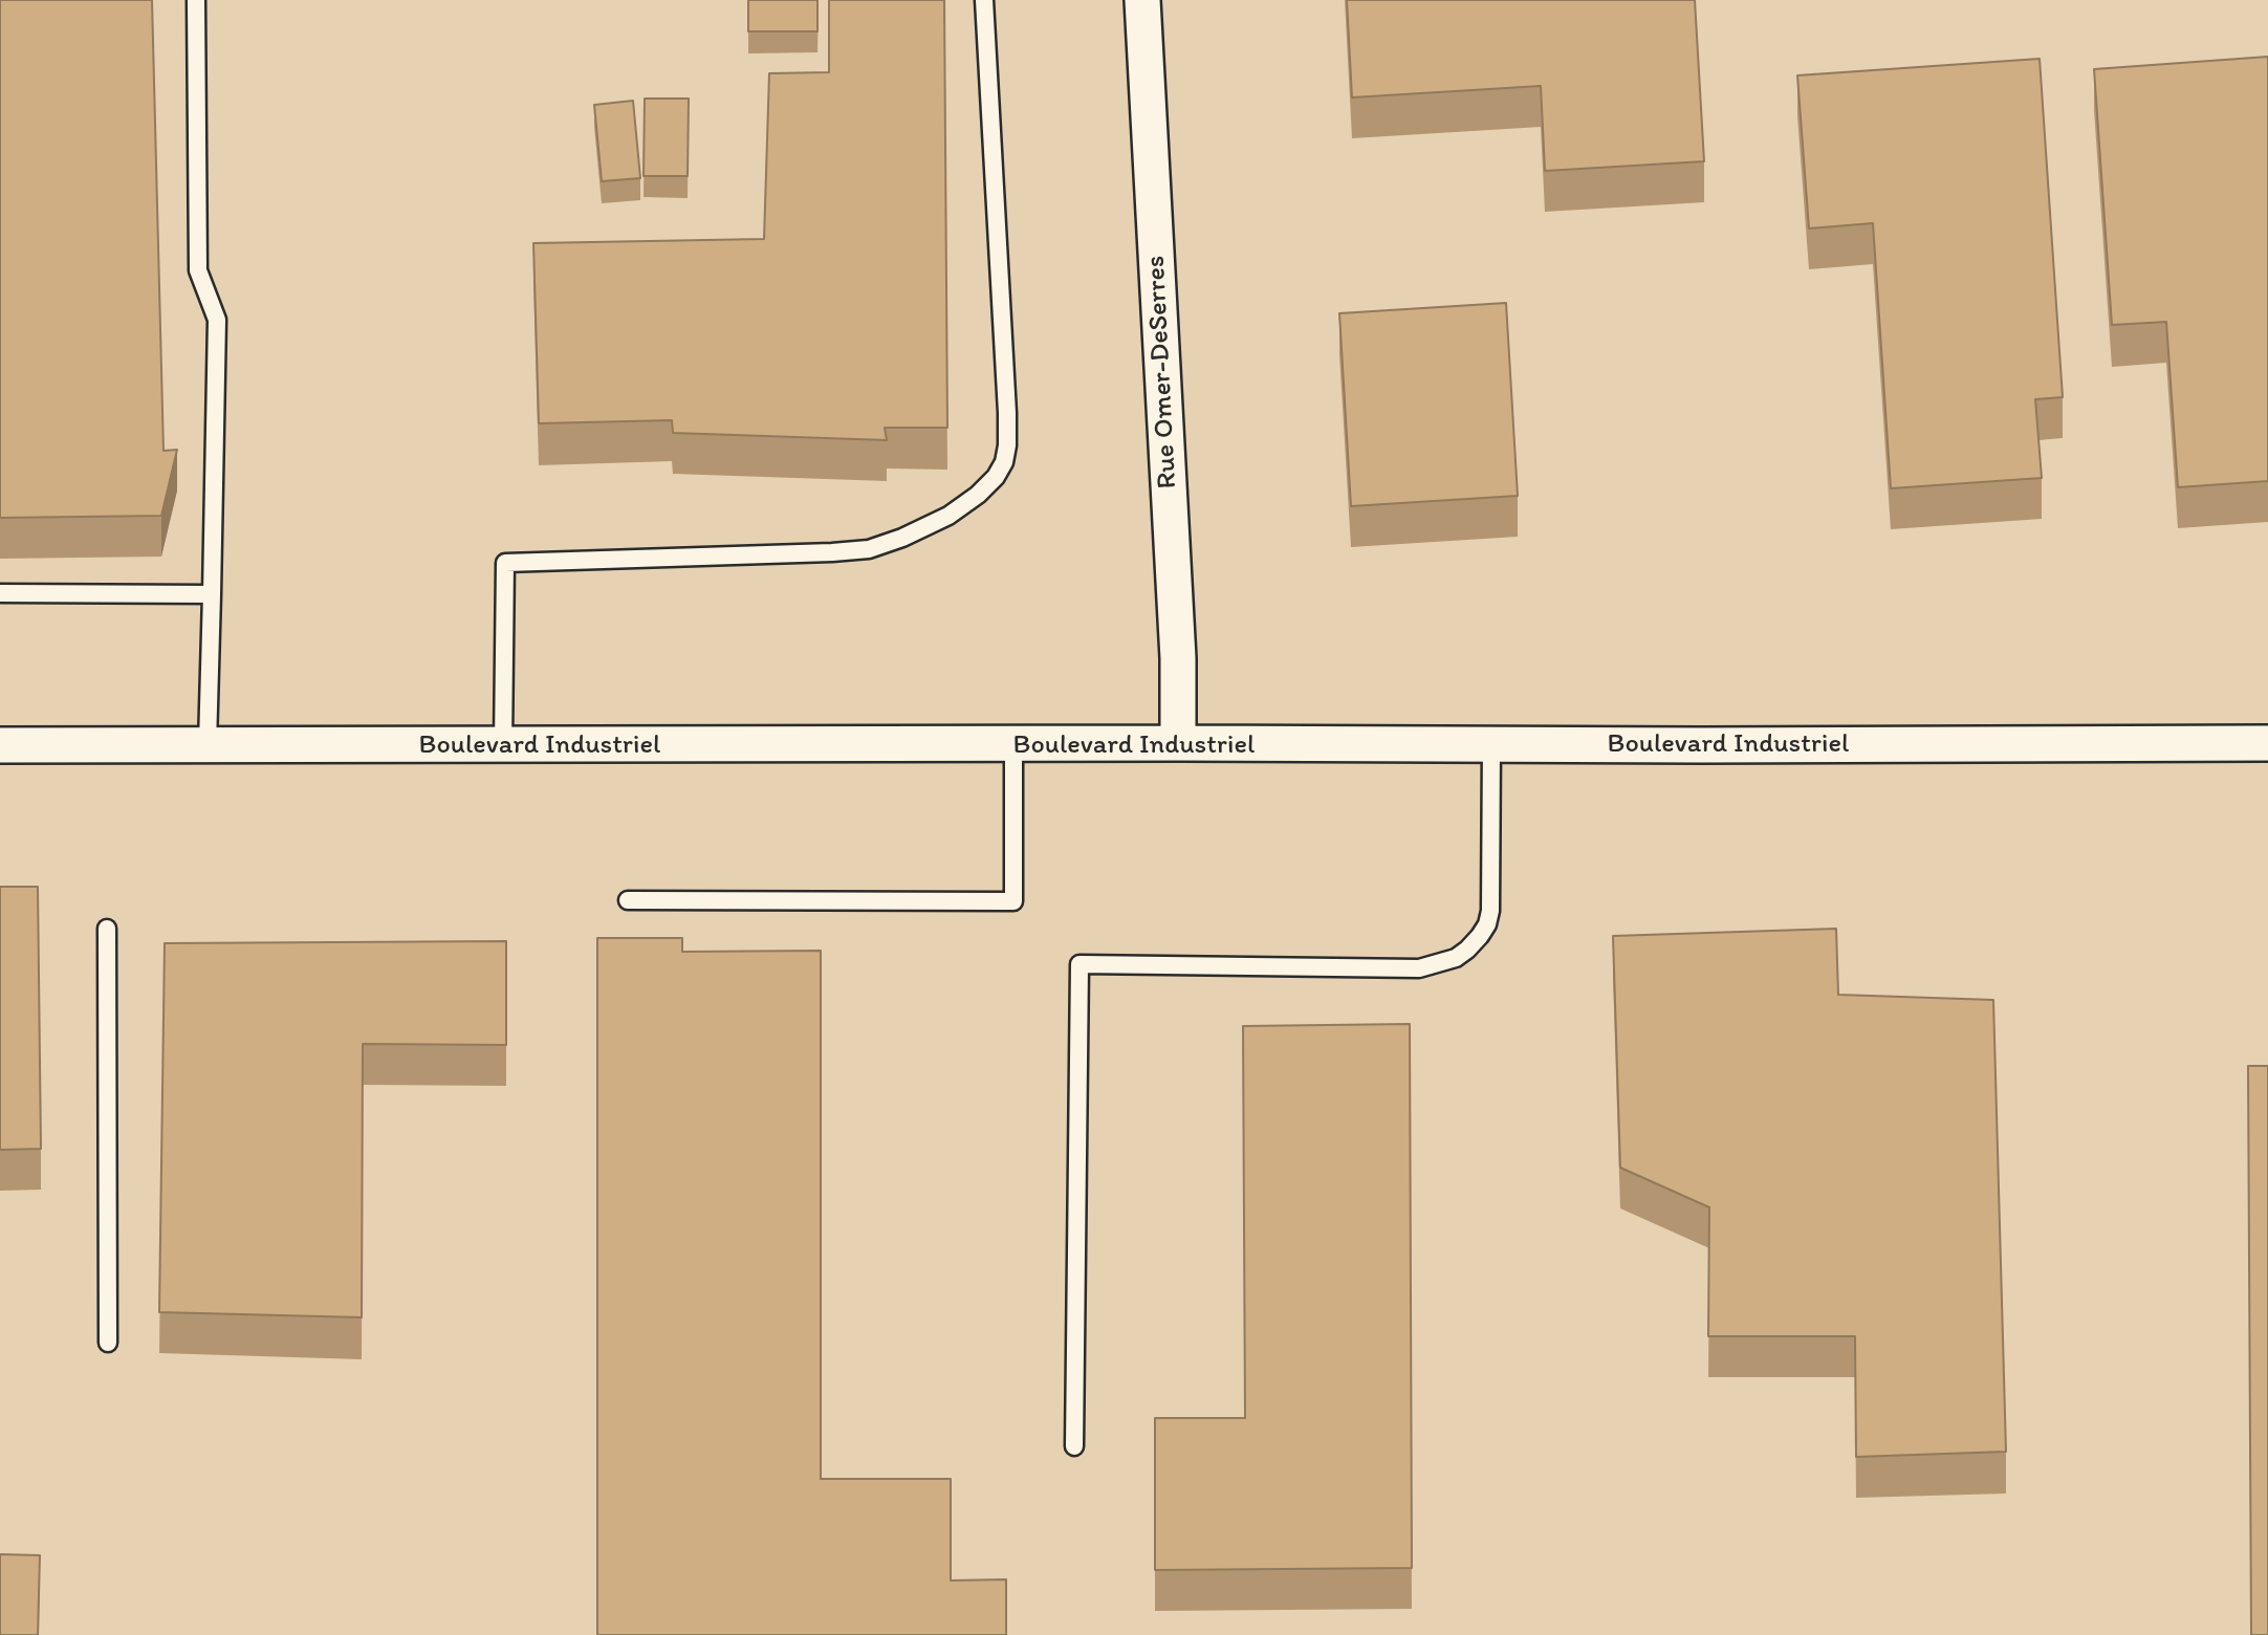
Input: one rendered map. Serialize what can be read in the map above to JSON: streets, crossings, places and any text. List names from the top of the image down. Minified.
{"streets":{"street":["Rue Omer-DeSerres","Boulevard Industriel"]},"crossings":[["Rue Omer-DeSerres","Boulevard Industriel"]]}
